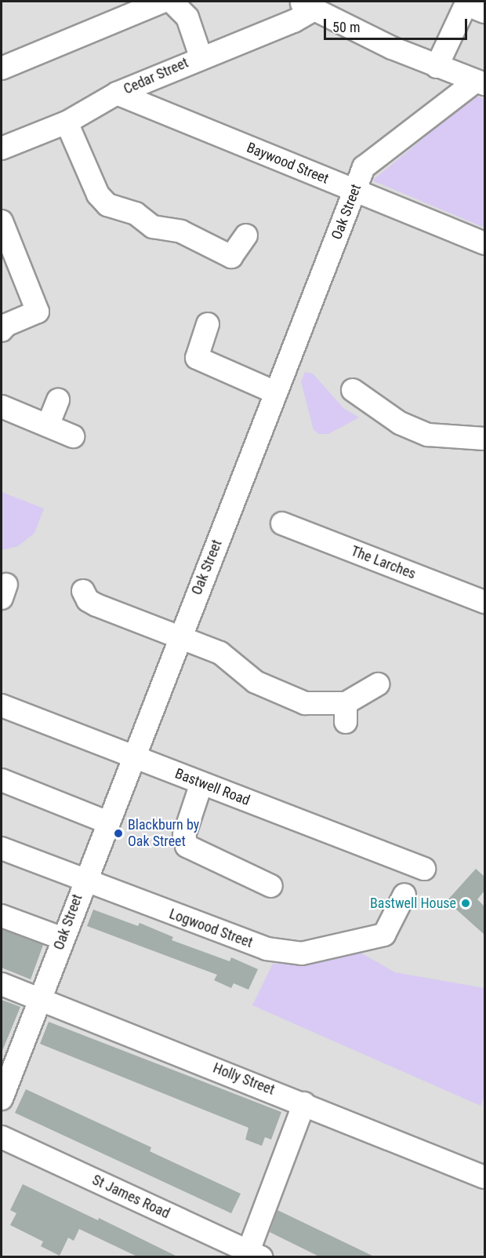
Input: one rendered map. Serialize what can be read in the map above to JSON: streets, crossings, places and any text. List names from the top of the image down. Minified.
{"streets":{"street":["Cedar Street","Baywood Street","Oak Street","The Larches","Bastwell Road","Logwood Street","Holly Street","St James Road"]},"crossings":[["Cedar Street","Baywood Street"],["Baywood Street","Oak Street"],["Oak Street","Bastwell Road"],["Oak Street","Logwood Street"],["Oak Street","Holly Street"]],"places":["Blackburn by Oak Street","Bastwell House"],"scale_bar":"50 m"}
